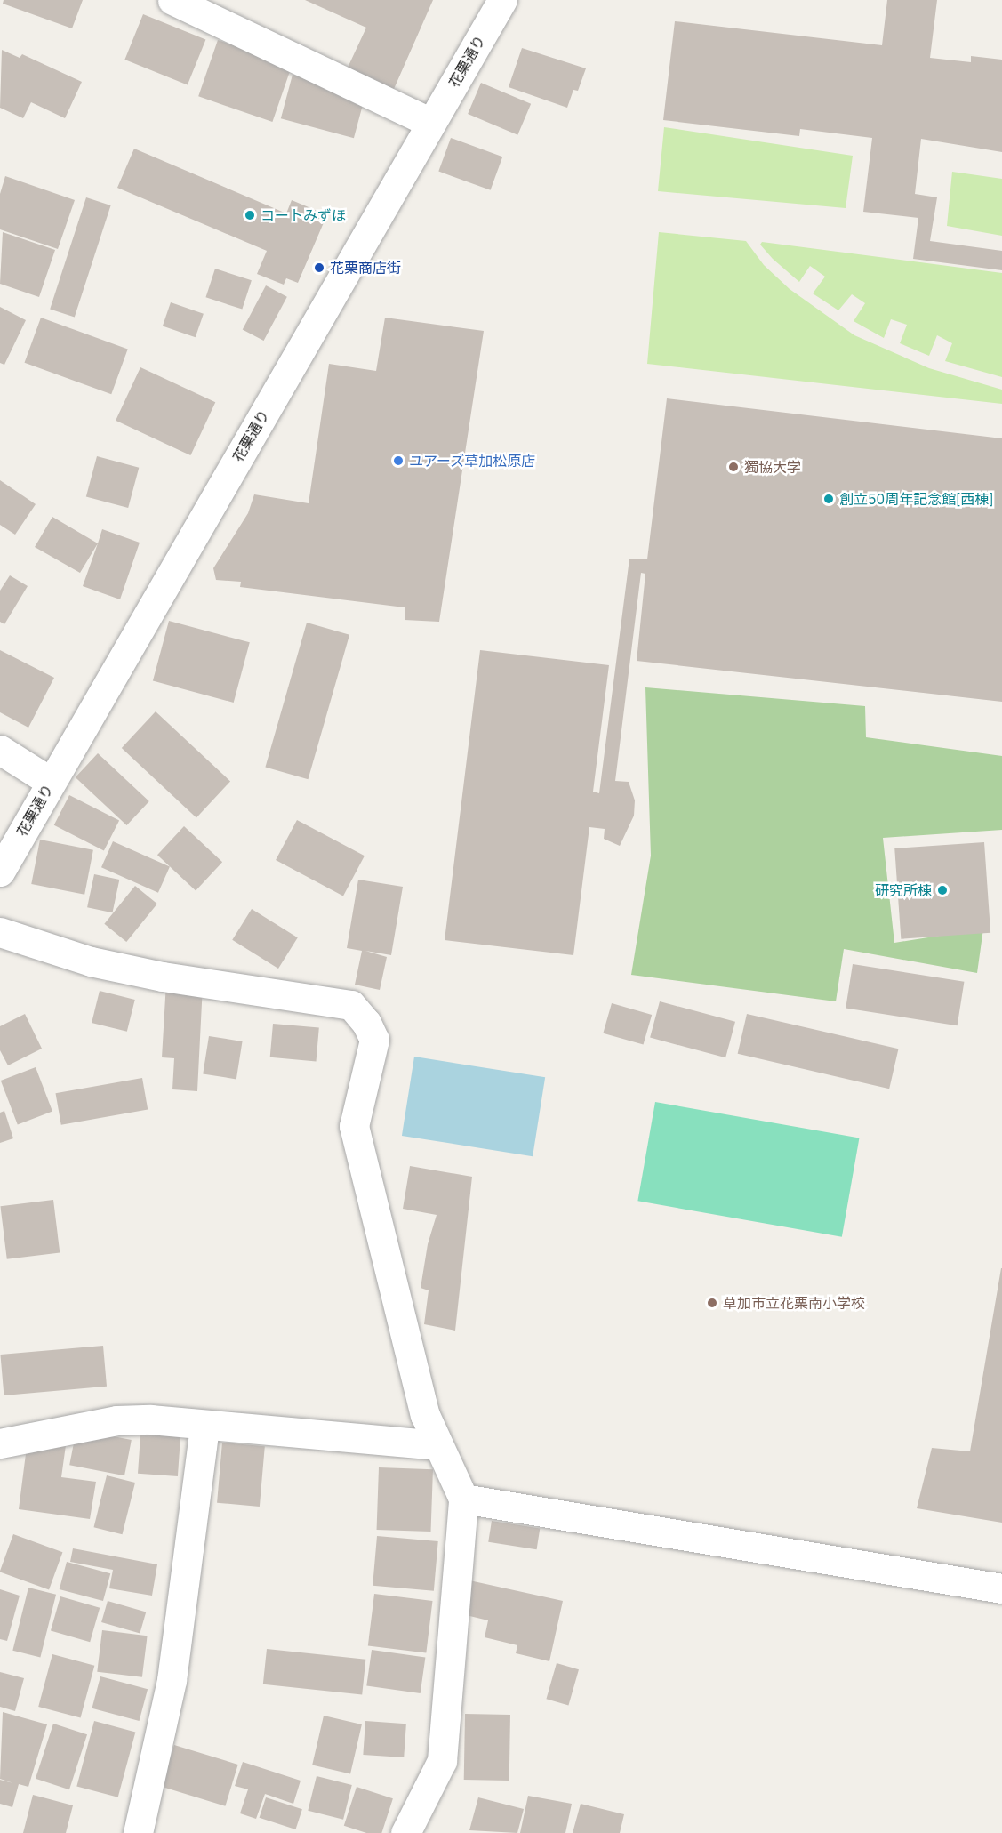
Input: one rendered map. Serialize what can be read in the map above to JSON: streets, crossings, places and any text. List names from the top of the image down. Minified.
{"streets":{"street":["花栗通り"]},"places":["コートみずほ","花栗商店街","ユアーズ草加松原店","獨協大学","創立50周年記念館[西棟]","研究所棟","草加市立花栗南小学校"]}
